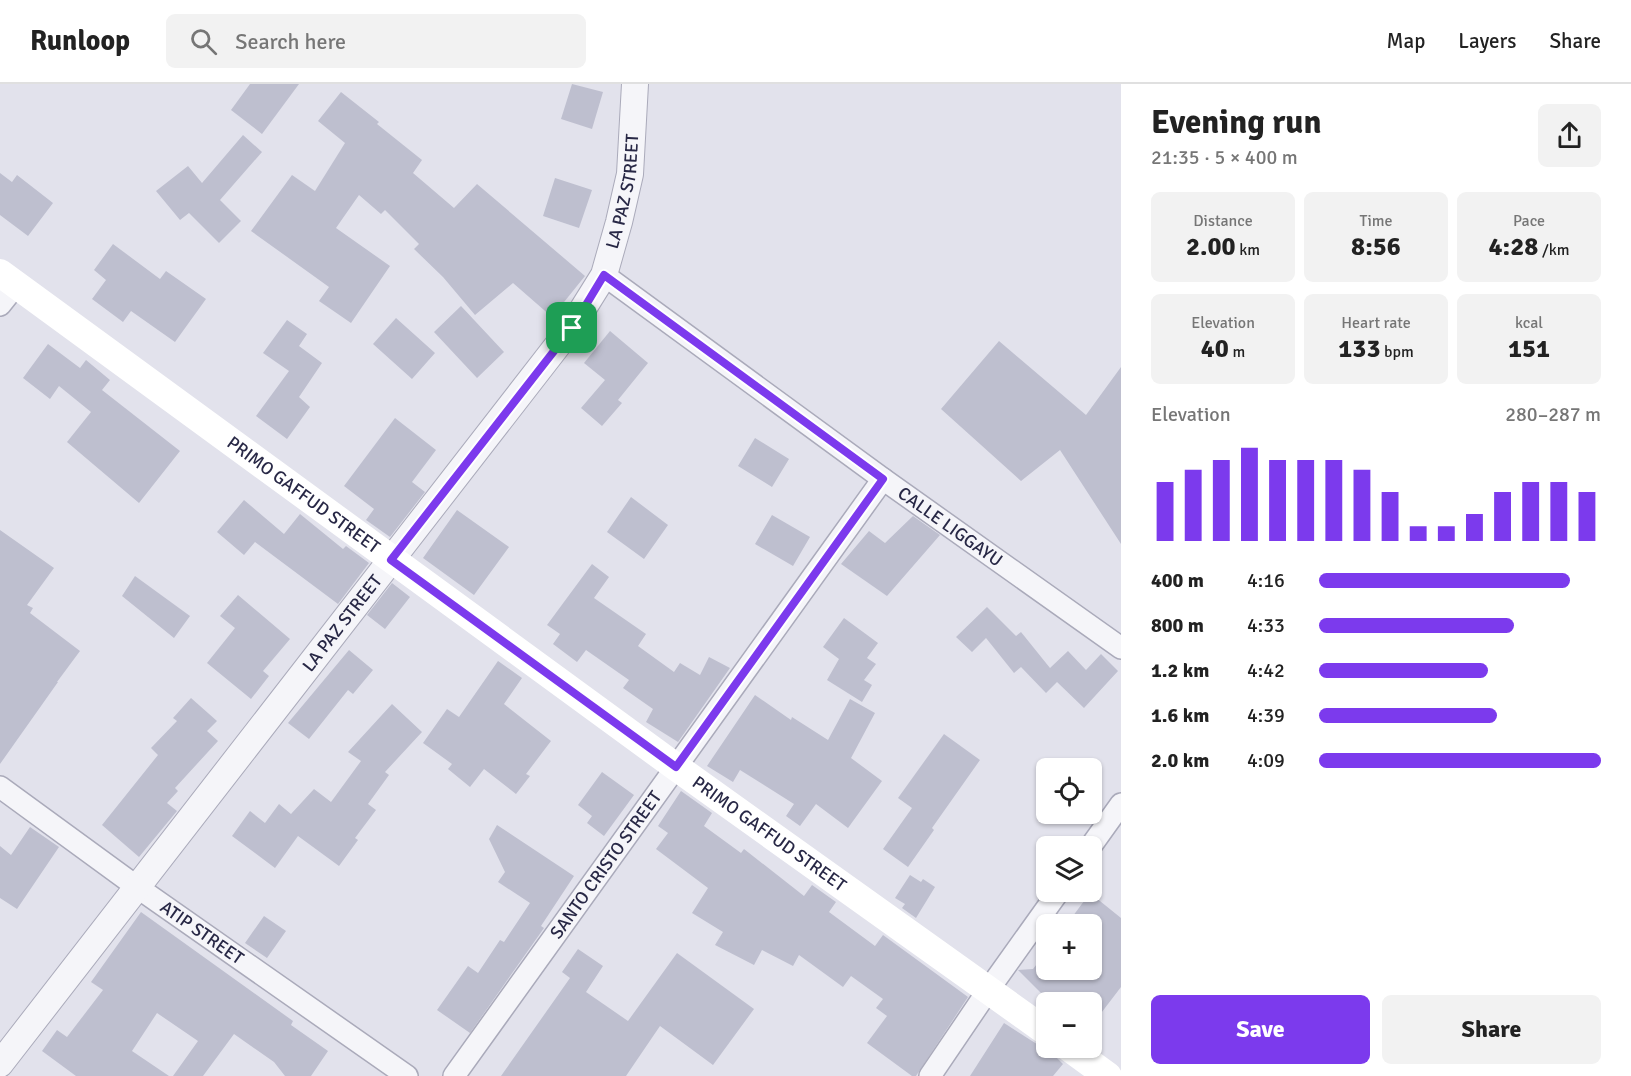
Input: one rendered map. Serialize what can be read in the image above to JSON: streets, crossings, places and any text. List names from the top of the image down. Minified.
{"streets":{"main road":["PRIMO GAFFUD STREET"],"street":["LA PAZ STREET","CALLE LIGGAYU","SANTO CRISTO STREET","ATIP STREET"]},"crossings":[["LA PAZ STREET","PRIMO GAFFUD STREET"],["LA PAZ STREET","CALLE LIGGAYU"],["LA PAZ STREET","ATIP STREET"],["PRIMO GAFFUD STREET","SANTO CRISTO STREET"],["CALLE LIGGAYU","SANTO CRISTO STREET"]],"page":{"header":"Runloop","search":"Search here","nav":["Map","Layers","Share"],"heading":["Evening run","21:35 · 5 × 400 m"],"stats":[["Distance","2.00 km"],["Time","8:56"],["Pace","4:28 /km"],["Elevation","40 m"],["Heart rate","133 bpm"],["kcal","151"]],"chart":["Elevation","280–287 m"],"list":[{"name":"400 m","note":"4:16"},{"name":"800 m","note":"4:33"},{"name":"1.2 km","note":"4:42"},{"name":"1.6 km","note":"4:39"},{"name":"2.0 km","note":"4:09"}],"map_buttons":["+","−"],"buttons":["Save","Share"]}}
